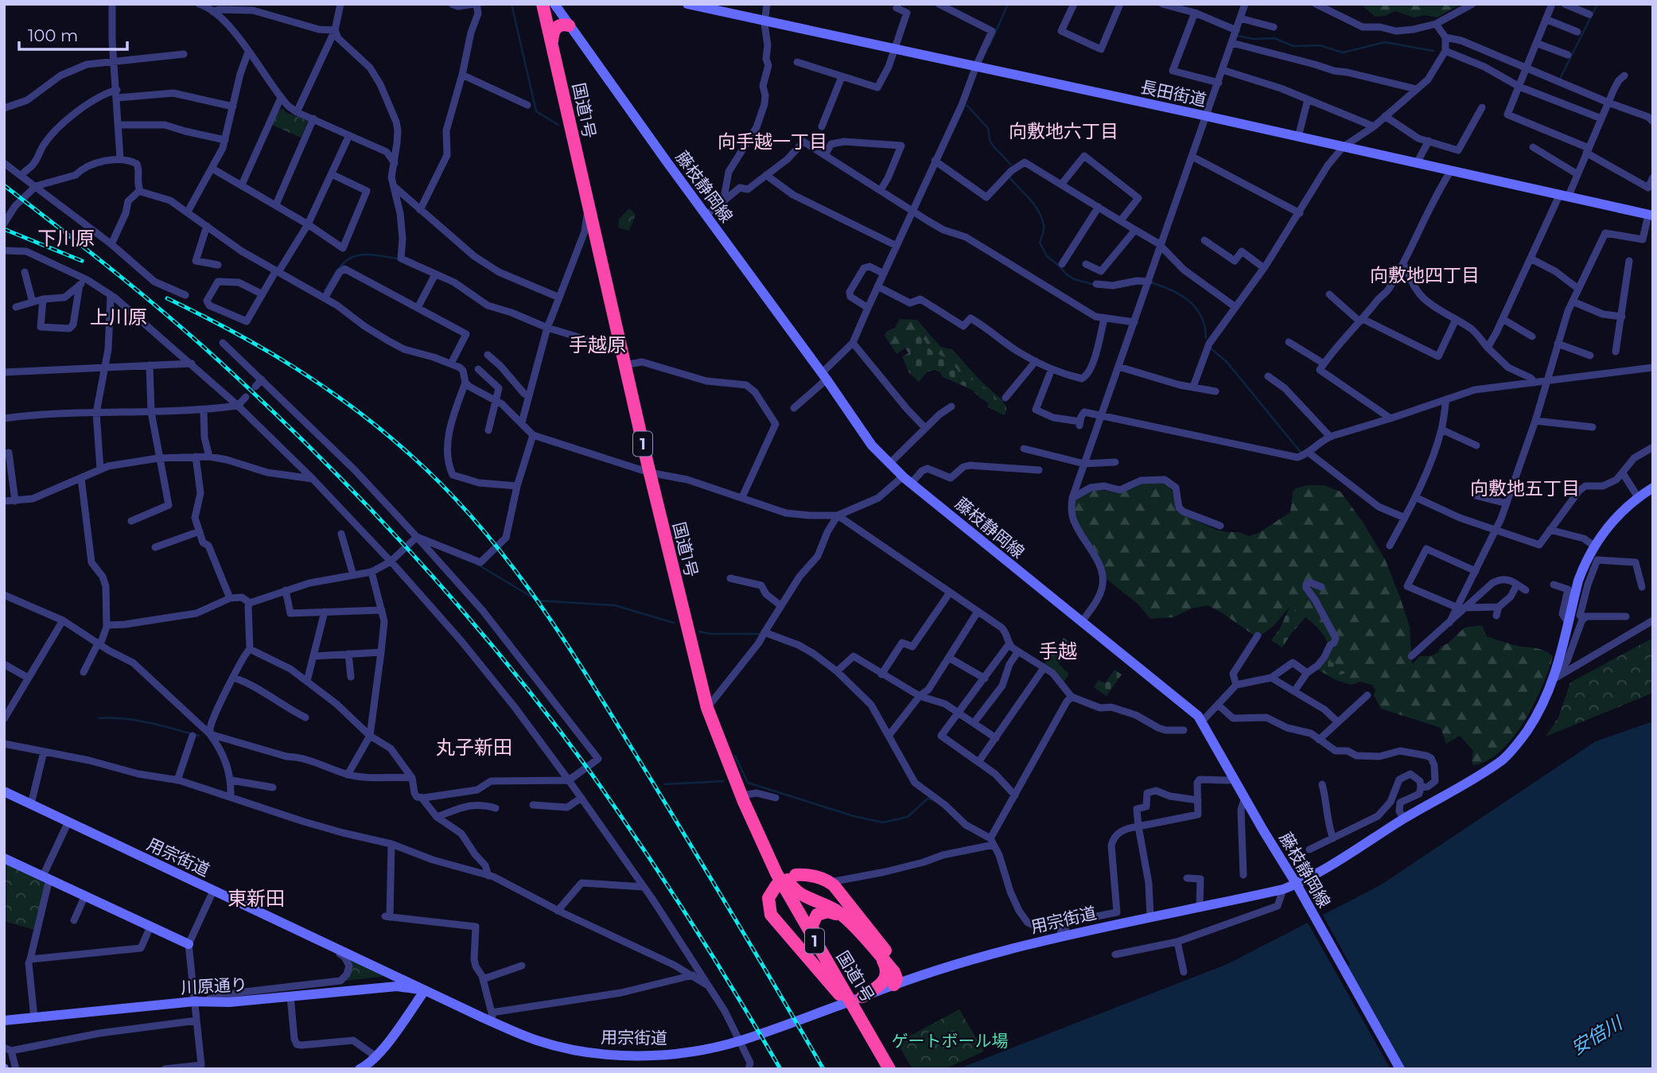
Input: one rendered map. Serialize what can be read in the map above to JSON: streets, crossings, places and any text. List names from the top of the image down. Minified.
{"streets":{"highway":["国道1号","1"],"street":["長田街道","藤枝静岡線","用宗街道","川原通り"]},"crossings":[["藤枝静岡線","用宗街道"],["用宗街道","川原通り"]],"districts":["向敷地六丁目","向手越一丁目","下川原","向敷地四丁目","上川原","手越原","向敷地五丁目","手越","丸子新田","東新田"],"water":["安倍川"],"parks":["ゲートボール場"],"scale_bar":"100 m"}
